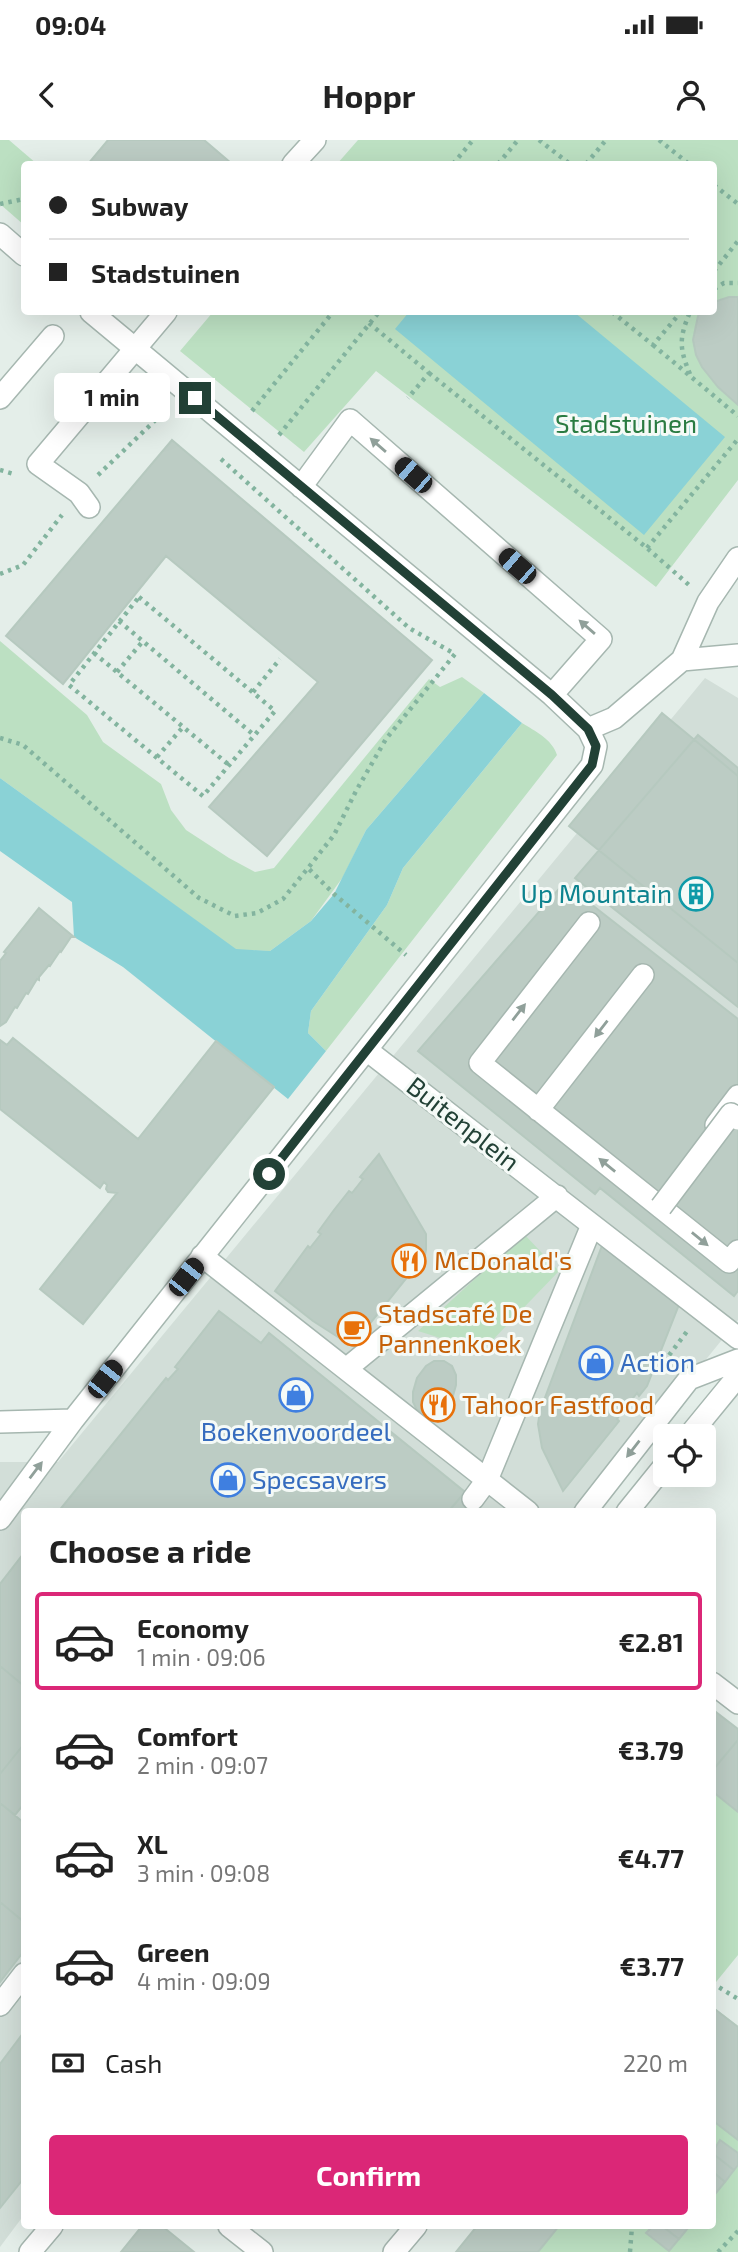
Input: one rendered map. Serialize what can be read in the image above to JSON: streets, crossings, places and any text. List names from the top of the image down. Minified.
{"streets":{"street":["Buitenplein"]},"parks":["Stadstuinen"],"places":{"building":["Up Mountain"],"restaurant":["McDonald's","Tahoor Fastfood"],"cafe":["Stadscafé De Pannenkoek"],"shop":["Action","Boekenvoordeel","Specsavers"]},"page":{"status":"09:04","header":"Hoppr","banner":["Subway","Stadstuinen"],"bubble":"1 min","heading":"Choose a ride","list":[{"name":"Economy","note":"1 min · 09:06","value":"€2.81"},{"name":"Comfort","note":"2 min · 09:07","value":"€3.79"},{"name":"XL","note":"3 min · 09:08","value":"€4.77"},{"name":"Green","note":"4 min · 09:09","value":"€3.77"}],"pay":["Cash","220 m"],"buttons":"Confirm"}}
